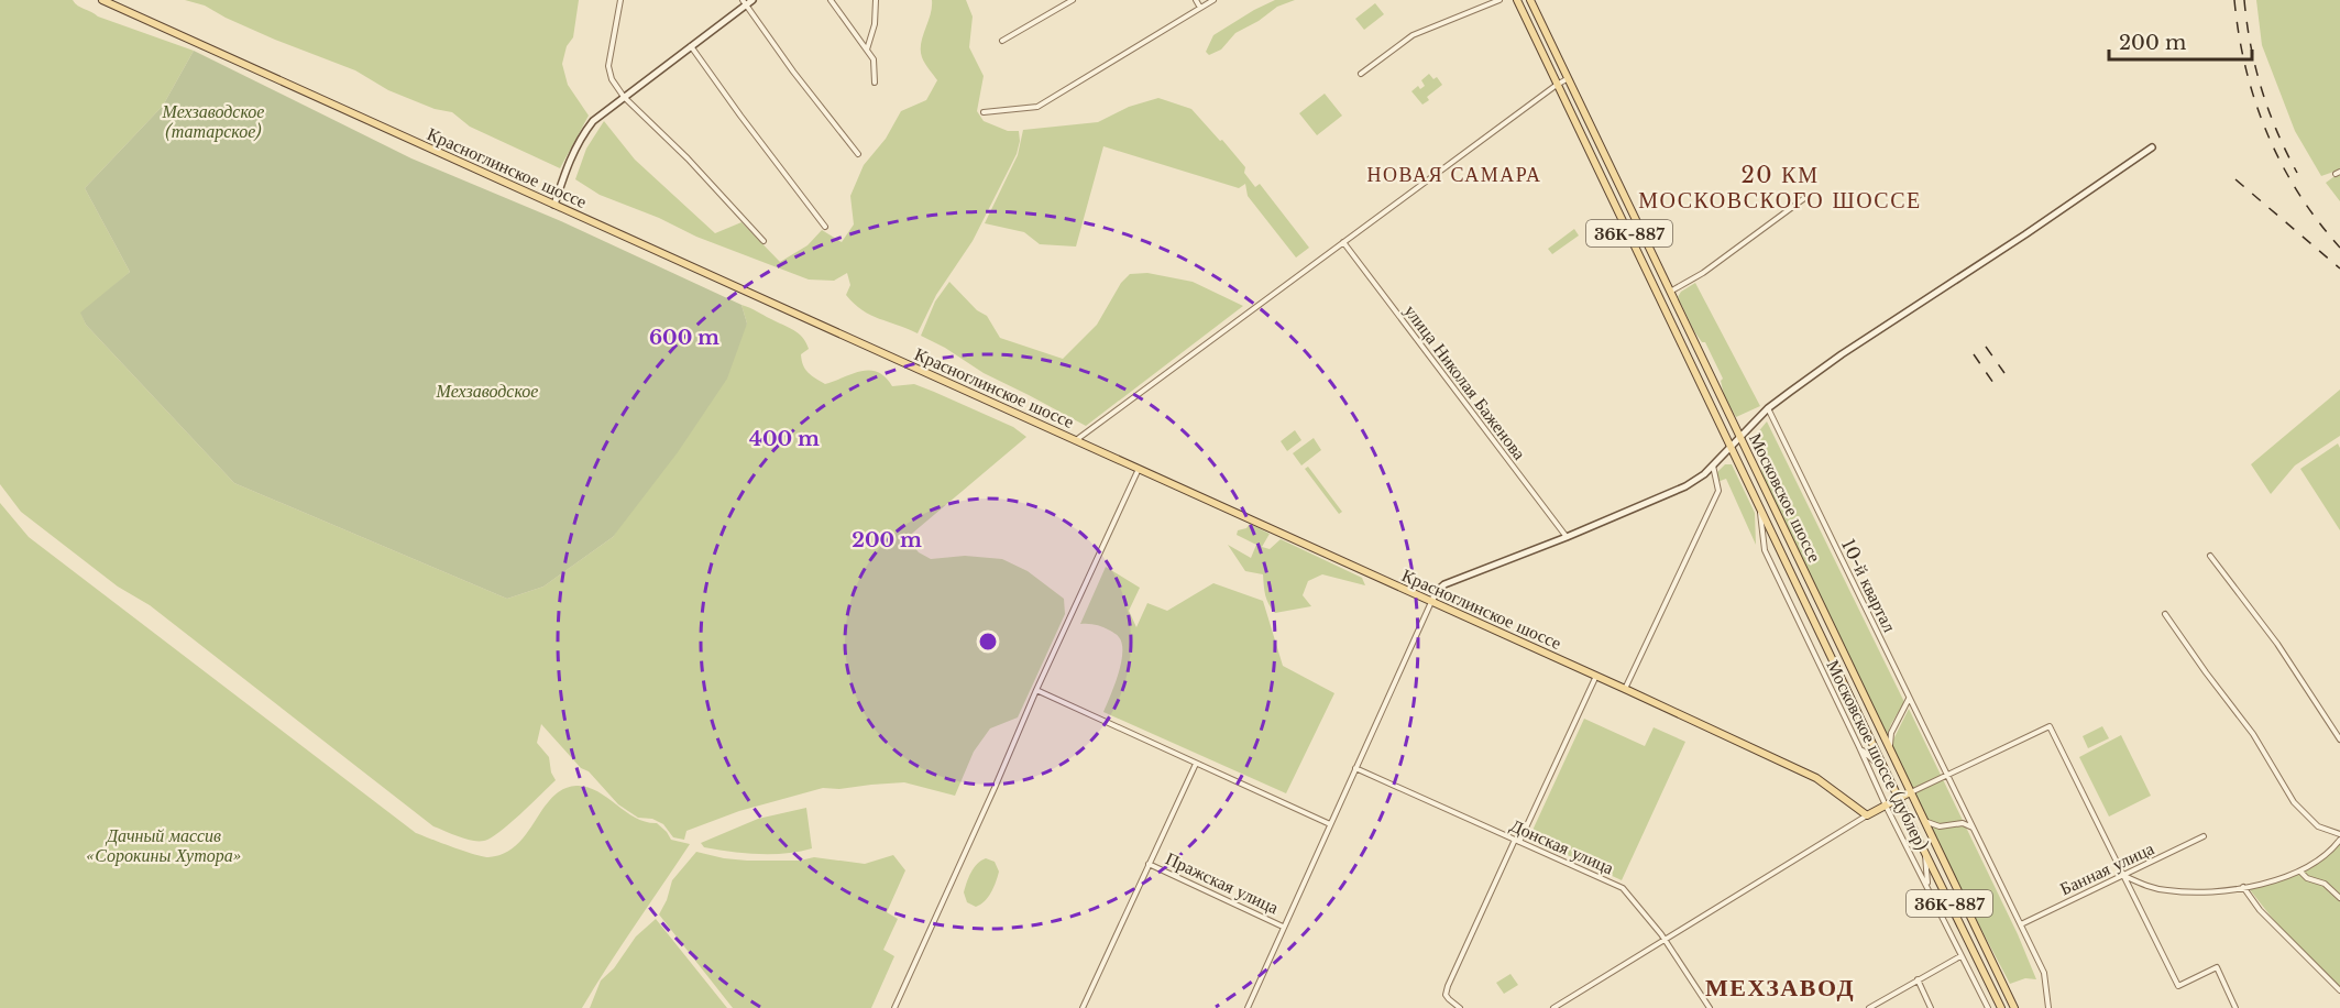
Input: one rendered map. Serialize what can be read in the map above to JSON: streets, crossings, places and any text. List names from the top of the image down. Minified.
{"streets":{"main road":["Красноглинское шоссе","36К-887","Московское шоссе"],"street":["улица Николая Баженова","10-й квартал","Московское шоссе (дублер)","Донская улица","Банная улица","Пражская улица"]},"crossings":[["Московское шоссе","Московское шоссе (дублер)"],["10-й квартал","Банная улица"]],"districts":["НОВАЯ САМАРА","20 КМ МОСКОВСКОГО ШОССЕ","МЕХЗАВОД"],"parks":["Мехзаводское (татарское)","Мехзаводское","Дачный массив «Сорокины Хутора»"],"scale_bar":"200 m","rings":["600 m","400 m","200 m"]}
